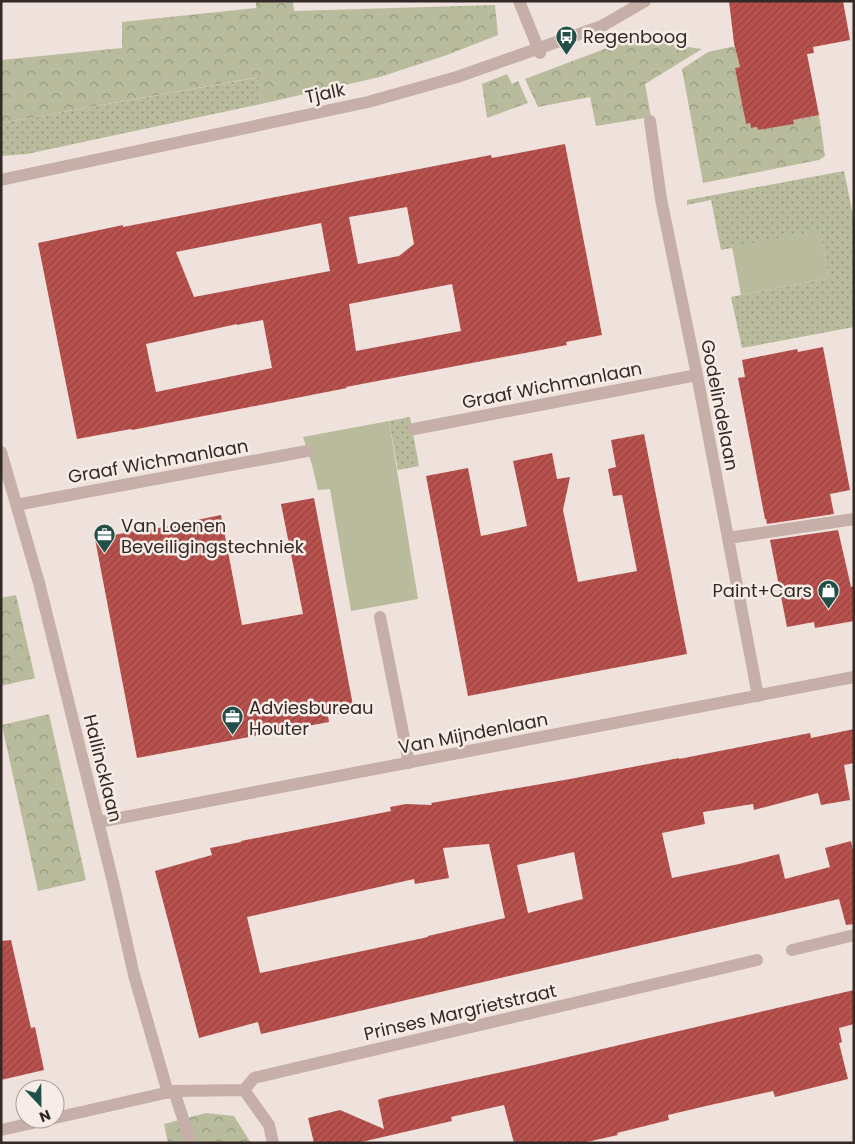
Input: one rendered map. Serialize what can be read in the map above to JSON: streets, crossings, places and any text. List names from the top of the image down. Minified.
{"streets":{"street":["Tjalk","Graaf Wichmanlaan","Godelindelaan","Van Mijndenlaan","Hallincklaan","Prinses Margrietstraat"]},"crossings":[["Graaf Wichmanlaan","Godelindelaan"],["Graaf Wichmanlaan","Hallincklaan"],["Godelindelaan","Van Mijndenlaan"],["Van Mijndenlaan","Hallincklaan"]],"places":{"bus stop":["Regenboog"],"office":["Van Loenen Beveiligingstechniek","Adviesbureau Houter"],"shop":["Paint+Cars"]},"north":"bottom"}
